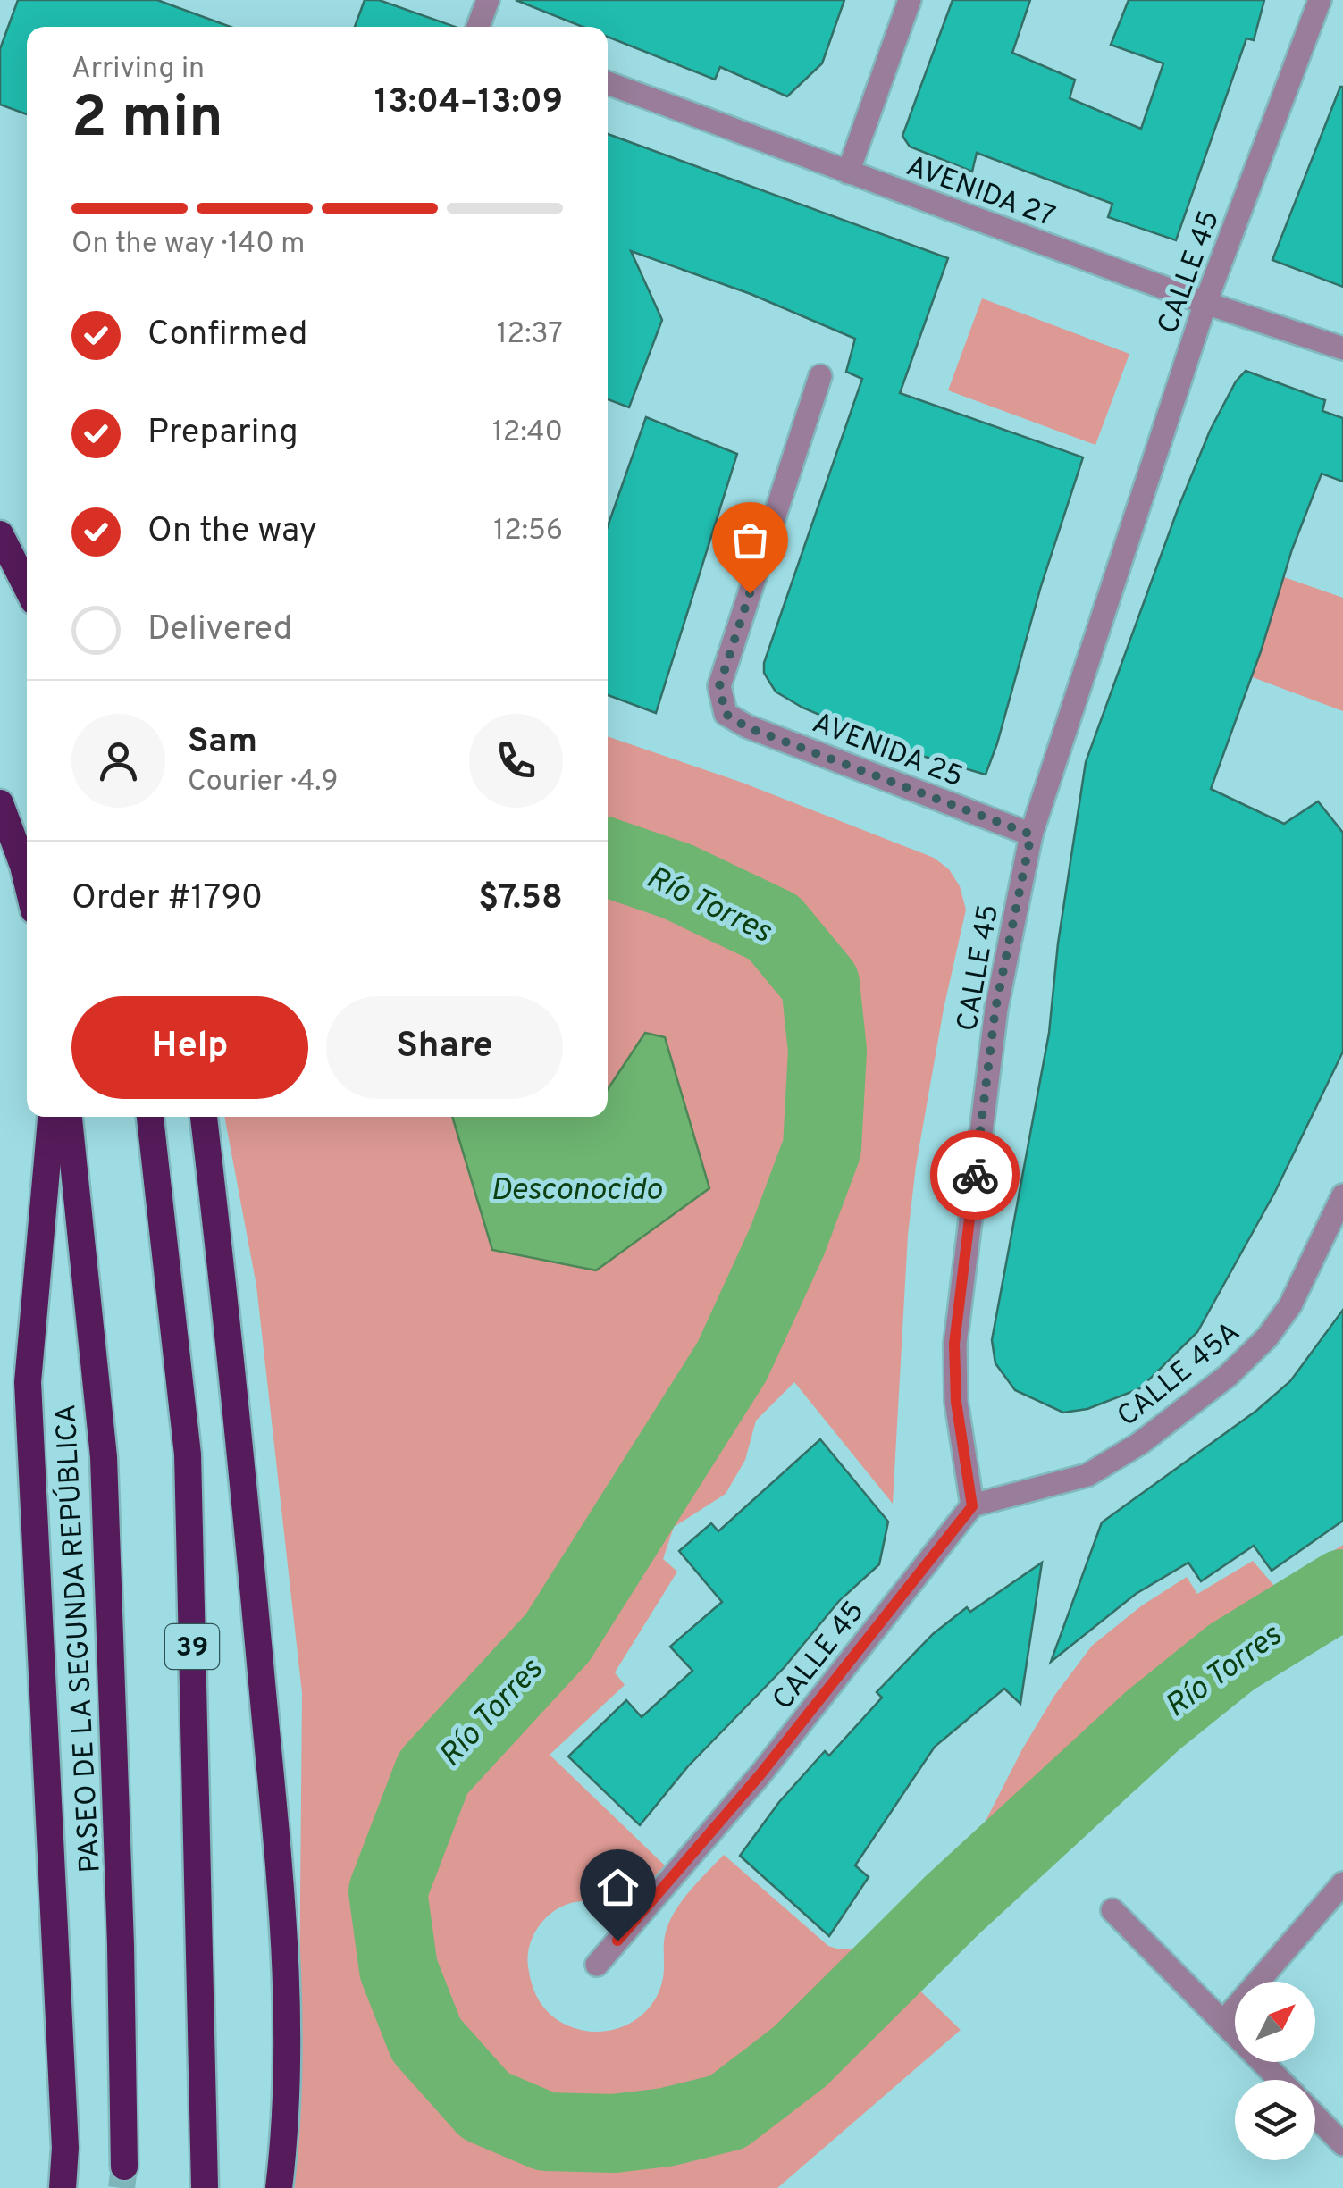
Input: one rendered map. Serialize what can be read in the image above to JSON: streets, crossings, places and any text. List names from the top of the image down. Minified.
{"streets":{"highway":["PASEO DE LA SEGUNDA REPÚBLICA","39"],"street":["AVENIDA 27","CALLE 45","AVENIDA 25","CALLE 45A"]},"crossings":[["AVENIDA 27","CALLE 45"],["CALLE 45","AVENIDA 25"],["CALLE 45","CALLE 45A"]],"water":["Río Torres","Desconocido"],"north":"top right","page":{"heading":["2 min","Arriving in","13:04–13:09"],"panel":["Sam","Courier · 4.9","Order #1790","$7.58"],"bar":"On the way · 140 m","list":[["Confirmed","12:37"],["Preparing","12:40"],["On the way","12:56"],"Delivered"],"buttons":["Help","Share"]}}
